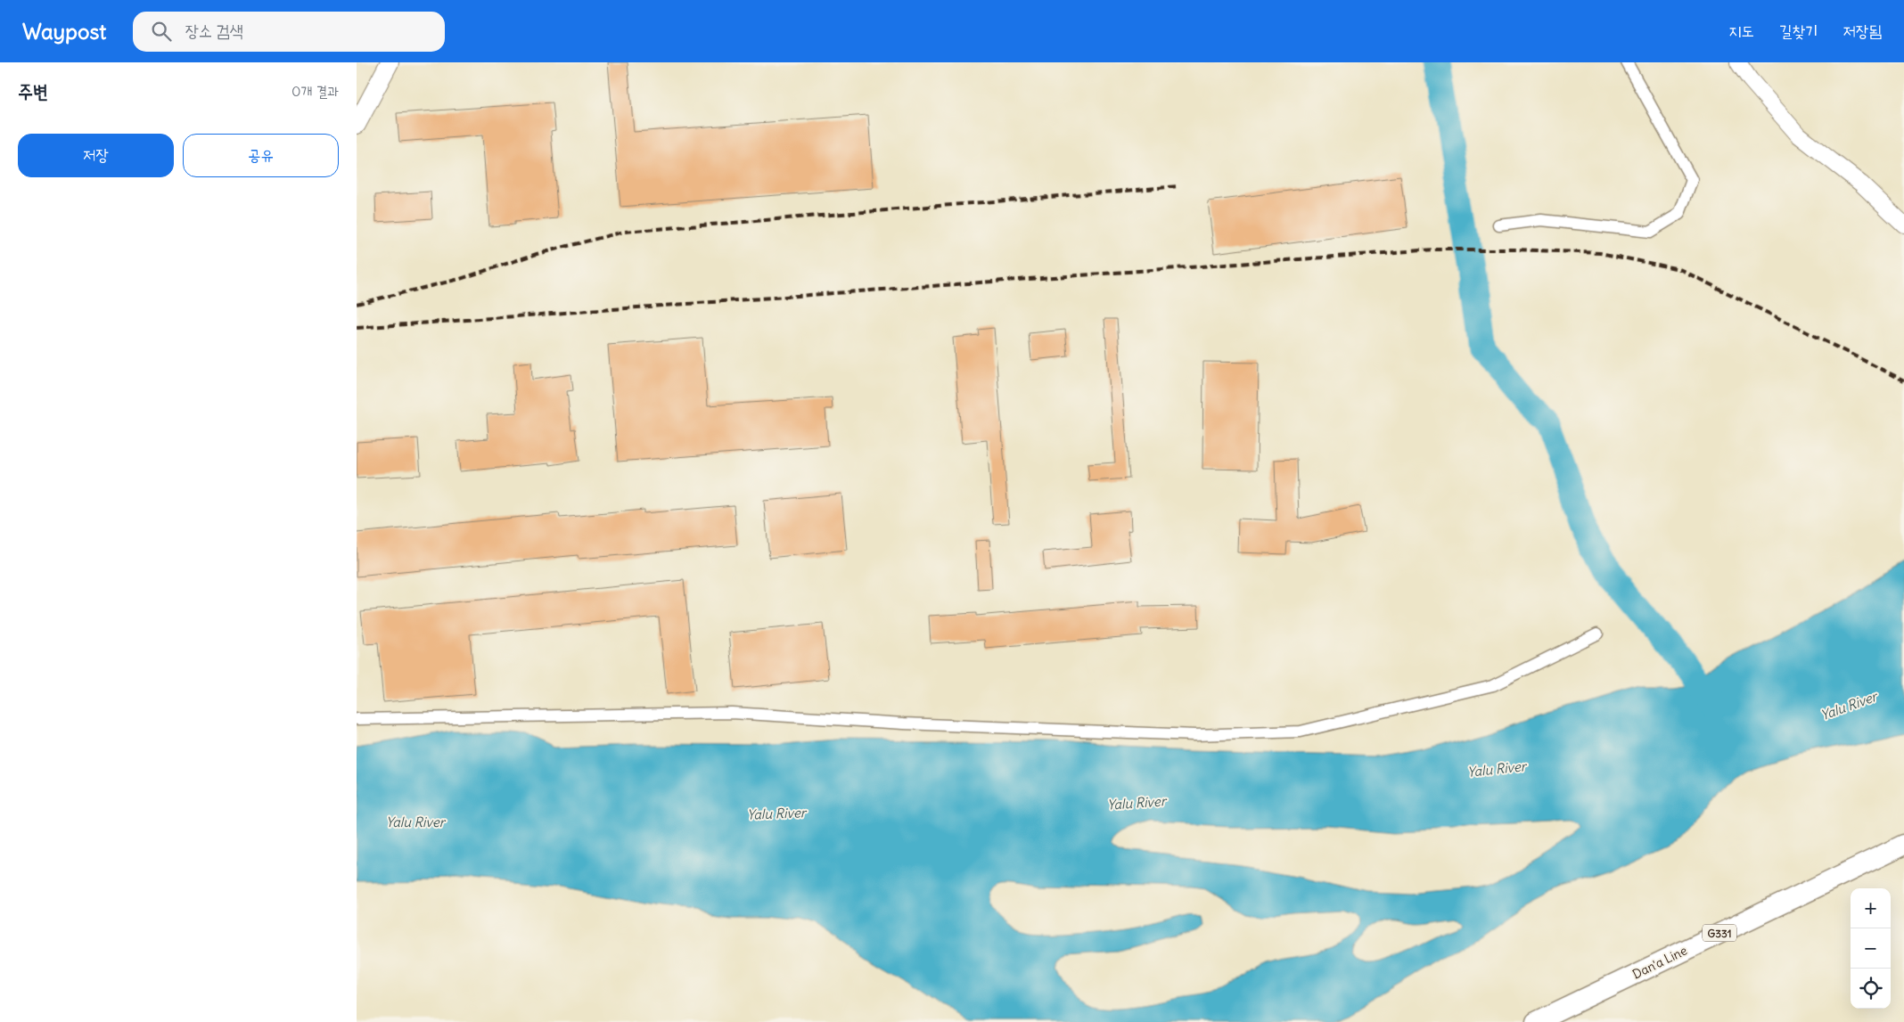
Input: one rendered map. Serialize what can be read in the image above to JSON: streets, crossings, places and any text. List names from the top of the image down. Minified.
{"streets":{"highway":["G331","Dan'a Line"]},"water":["Yalu River"],"page":{"header":"Waypost","search":"장소 검색","nav":["지도","길찾기","저장됨"],"heading":["주변","0개 결과"],"buttons":["저장","공유"],"map_buttons":["+","−"]}}
